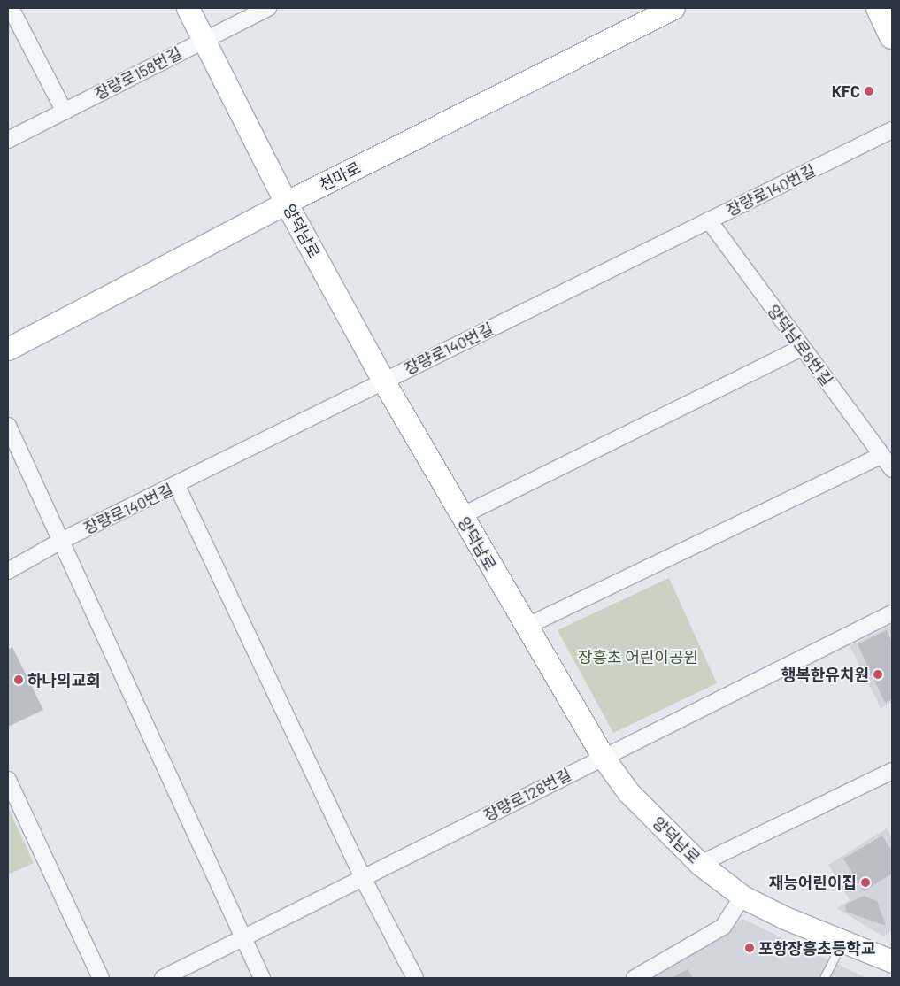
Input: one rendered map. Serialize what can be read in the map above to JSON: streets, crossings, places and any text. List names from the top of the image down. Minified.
{"streets":{"street":["장량로158번길","천마로","장량로140번길","양덕남로","양덕남로8번길","장량로128번길"]},"crossings":[["장량로158번길","양덕남로"],["천마로","양덕남로"],["장량로140번길","양덕남로"],["장량로140번길","양덕남로8번길"],["양덕남로","장량로128번길"]],"parks":["장흥초 어린이공원"],"places":["KFC","행복한유치원","하나의교회","재능어린이집","포항장흥초등학교"]}
